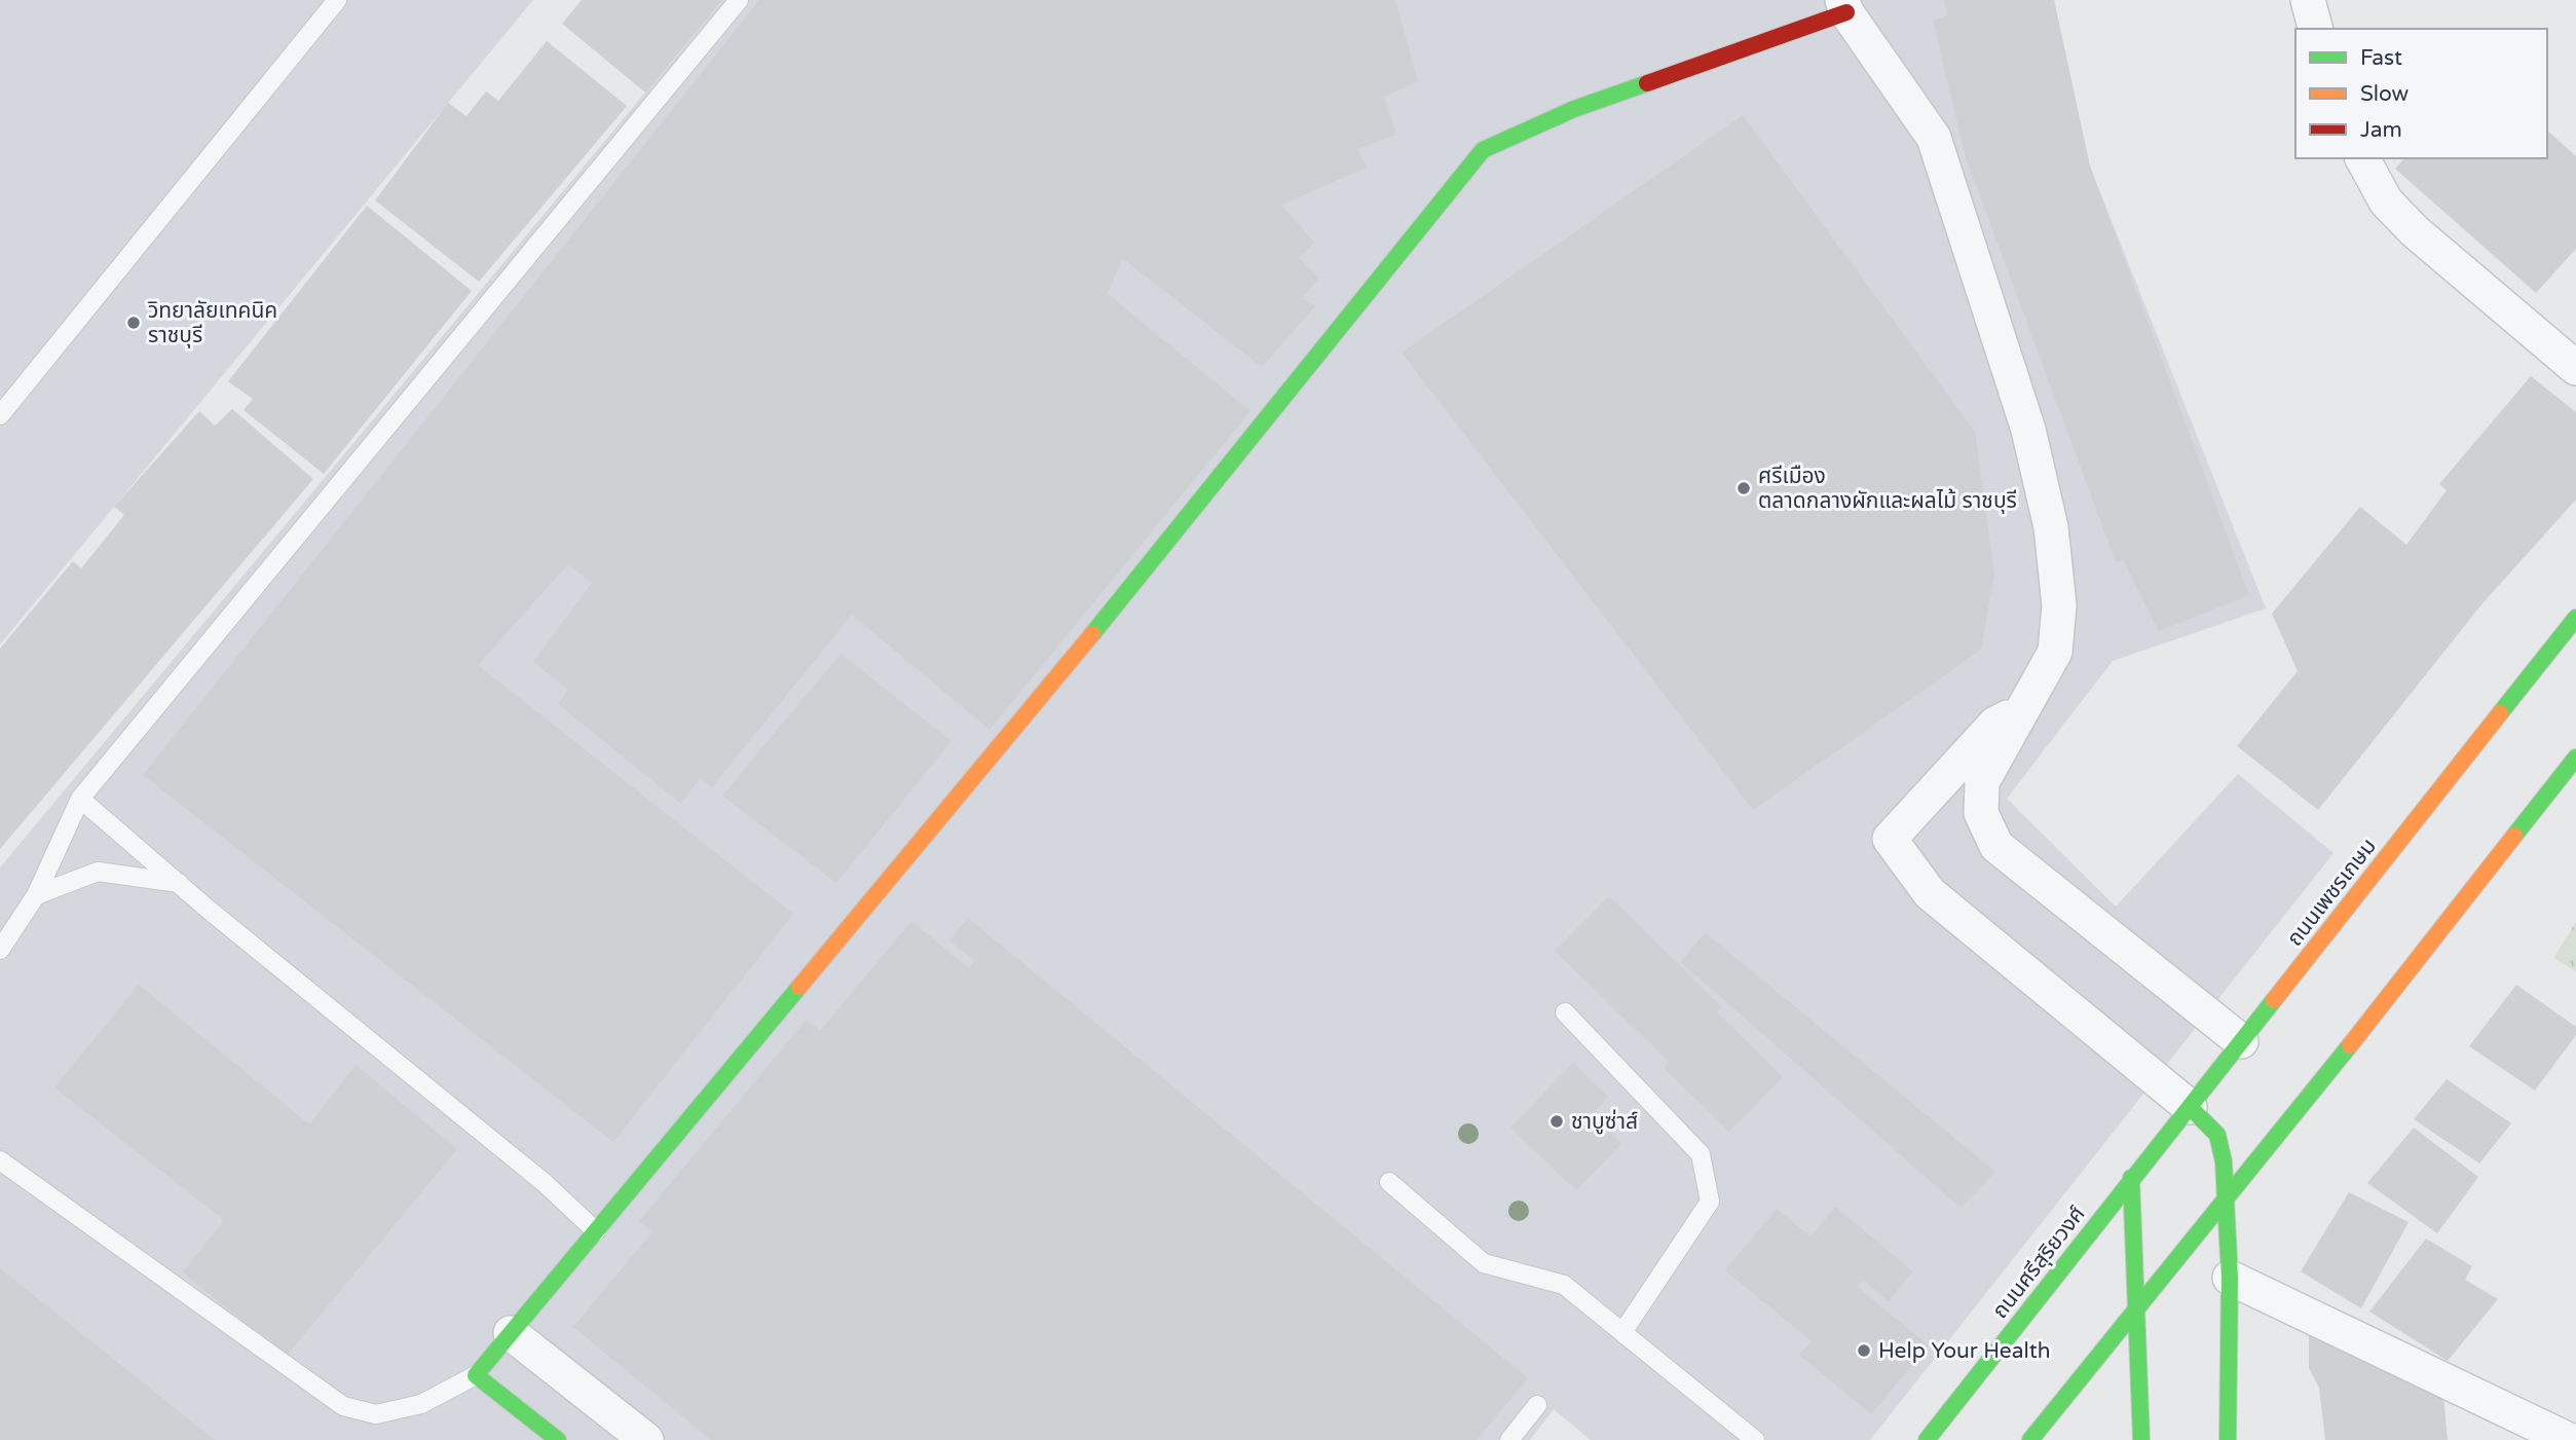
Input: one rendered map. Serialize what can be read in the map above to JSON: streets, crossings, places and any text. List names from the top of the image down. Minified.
{"streets":{"main road":["ถนนเพชรเกษม","ถนนศรีสุริยวงศ์"]},"crossings":[["ถนนเพชรเกษม","ถนนศรีสุริยวงศ์"]],"places":["วิทยาลัยเทคนิค ราชบุรี","ศรีเมือง ตลาดกลางผักและผลไม้ ราชบุรี","ชาบูซ่าส์","Help Your Health"],"legend":["Fast","Slow","Jam"]}
